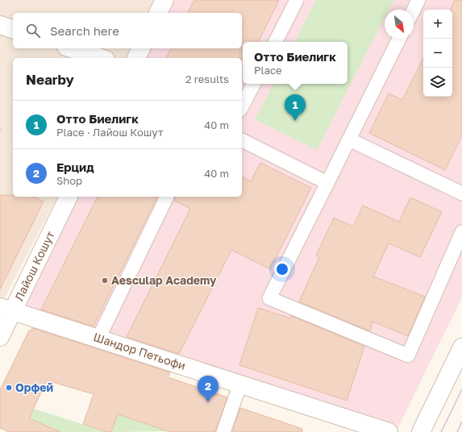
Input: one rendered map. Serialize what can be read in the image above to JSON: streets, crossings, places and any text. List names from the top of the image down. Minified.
{"streets":{"street":["Лайош Кошут","Шандор Петьофи"]},"crossings":[["Лайош Кошут","Шандор Петьофи"]],"places":["Aesculap Academy","Орфей"],"north":"bottom right","page":{"map_buttons":["+","−"],"search":"Search here","popup":["Отто Биелигк","Place"],"heading":["Nearby","2 results"],"pins":["1","2"],"list":[{"mark":"1","name":"Отто Биелигк","note":"Place · Лайош Кошут","value":"40 m"},{"mark":"2","name":"Ерцид","note":"Shop","value":"40 m"}]}}
